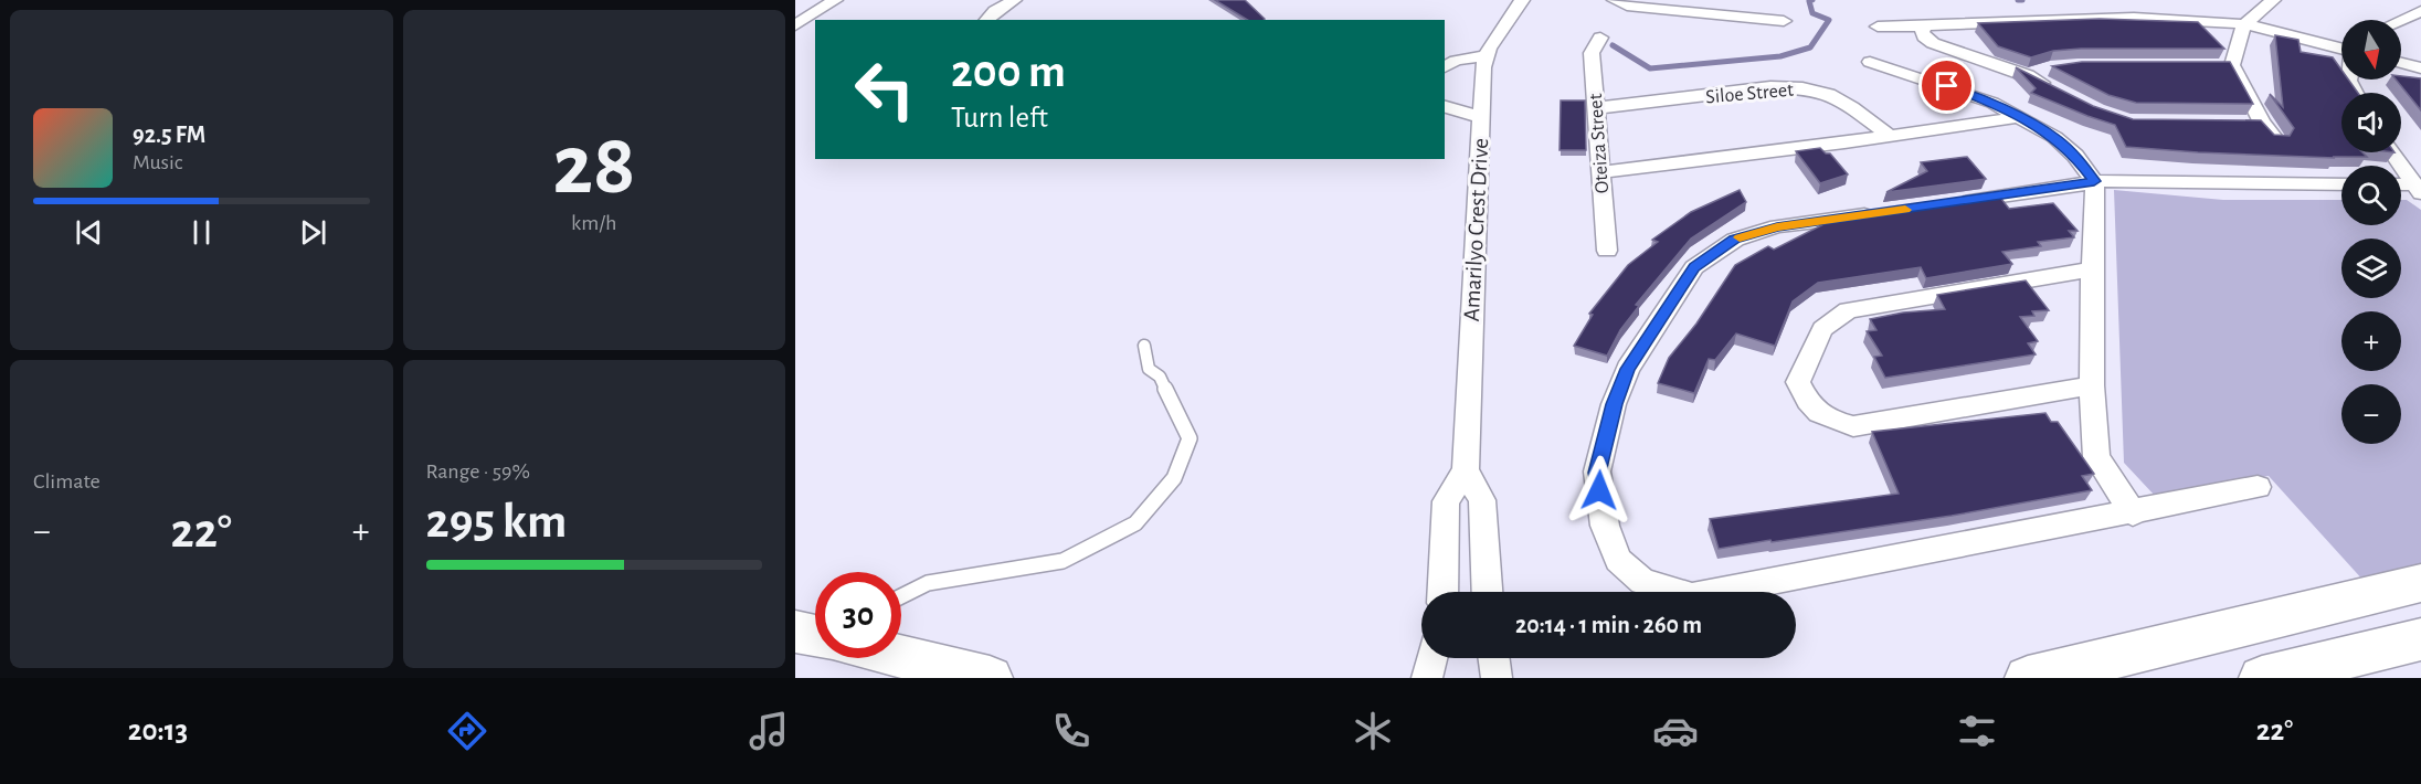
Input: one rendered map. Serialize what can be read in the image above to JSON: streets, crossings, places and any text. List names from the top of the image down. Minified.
{"streets":{"street":["Siloe Street","Oteiza Street","Amarilyo Crest Drive"]},"crossings":[["Siloe Street","Oteiza Street"]],"north":"bottom","page":{"tile":[["28","km/h"],"Climate",["Range · 59%","295 km"]],"map_buttons":["+","−"],"turn":["200 m","Turn left"],"song":["92.5 FM","Music"],"heat":["−","22°","+"],"limit":"30","trip":"20:14 · 1 min · 260 m","tabs":["20:13","22°"]}}
